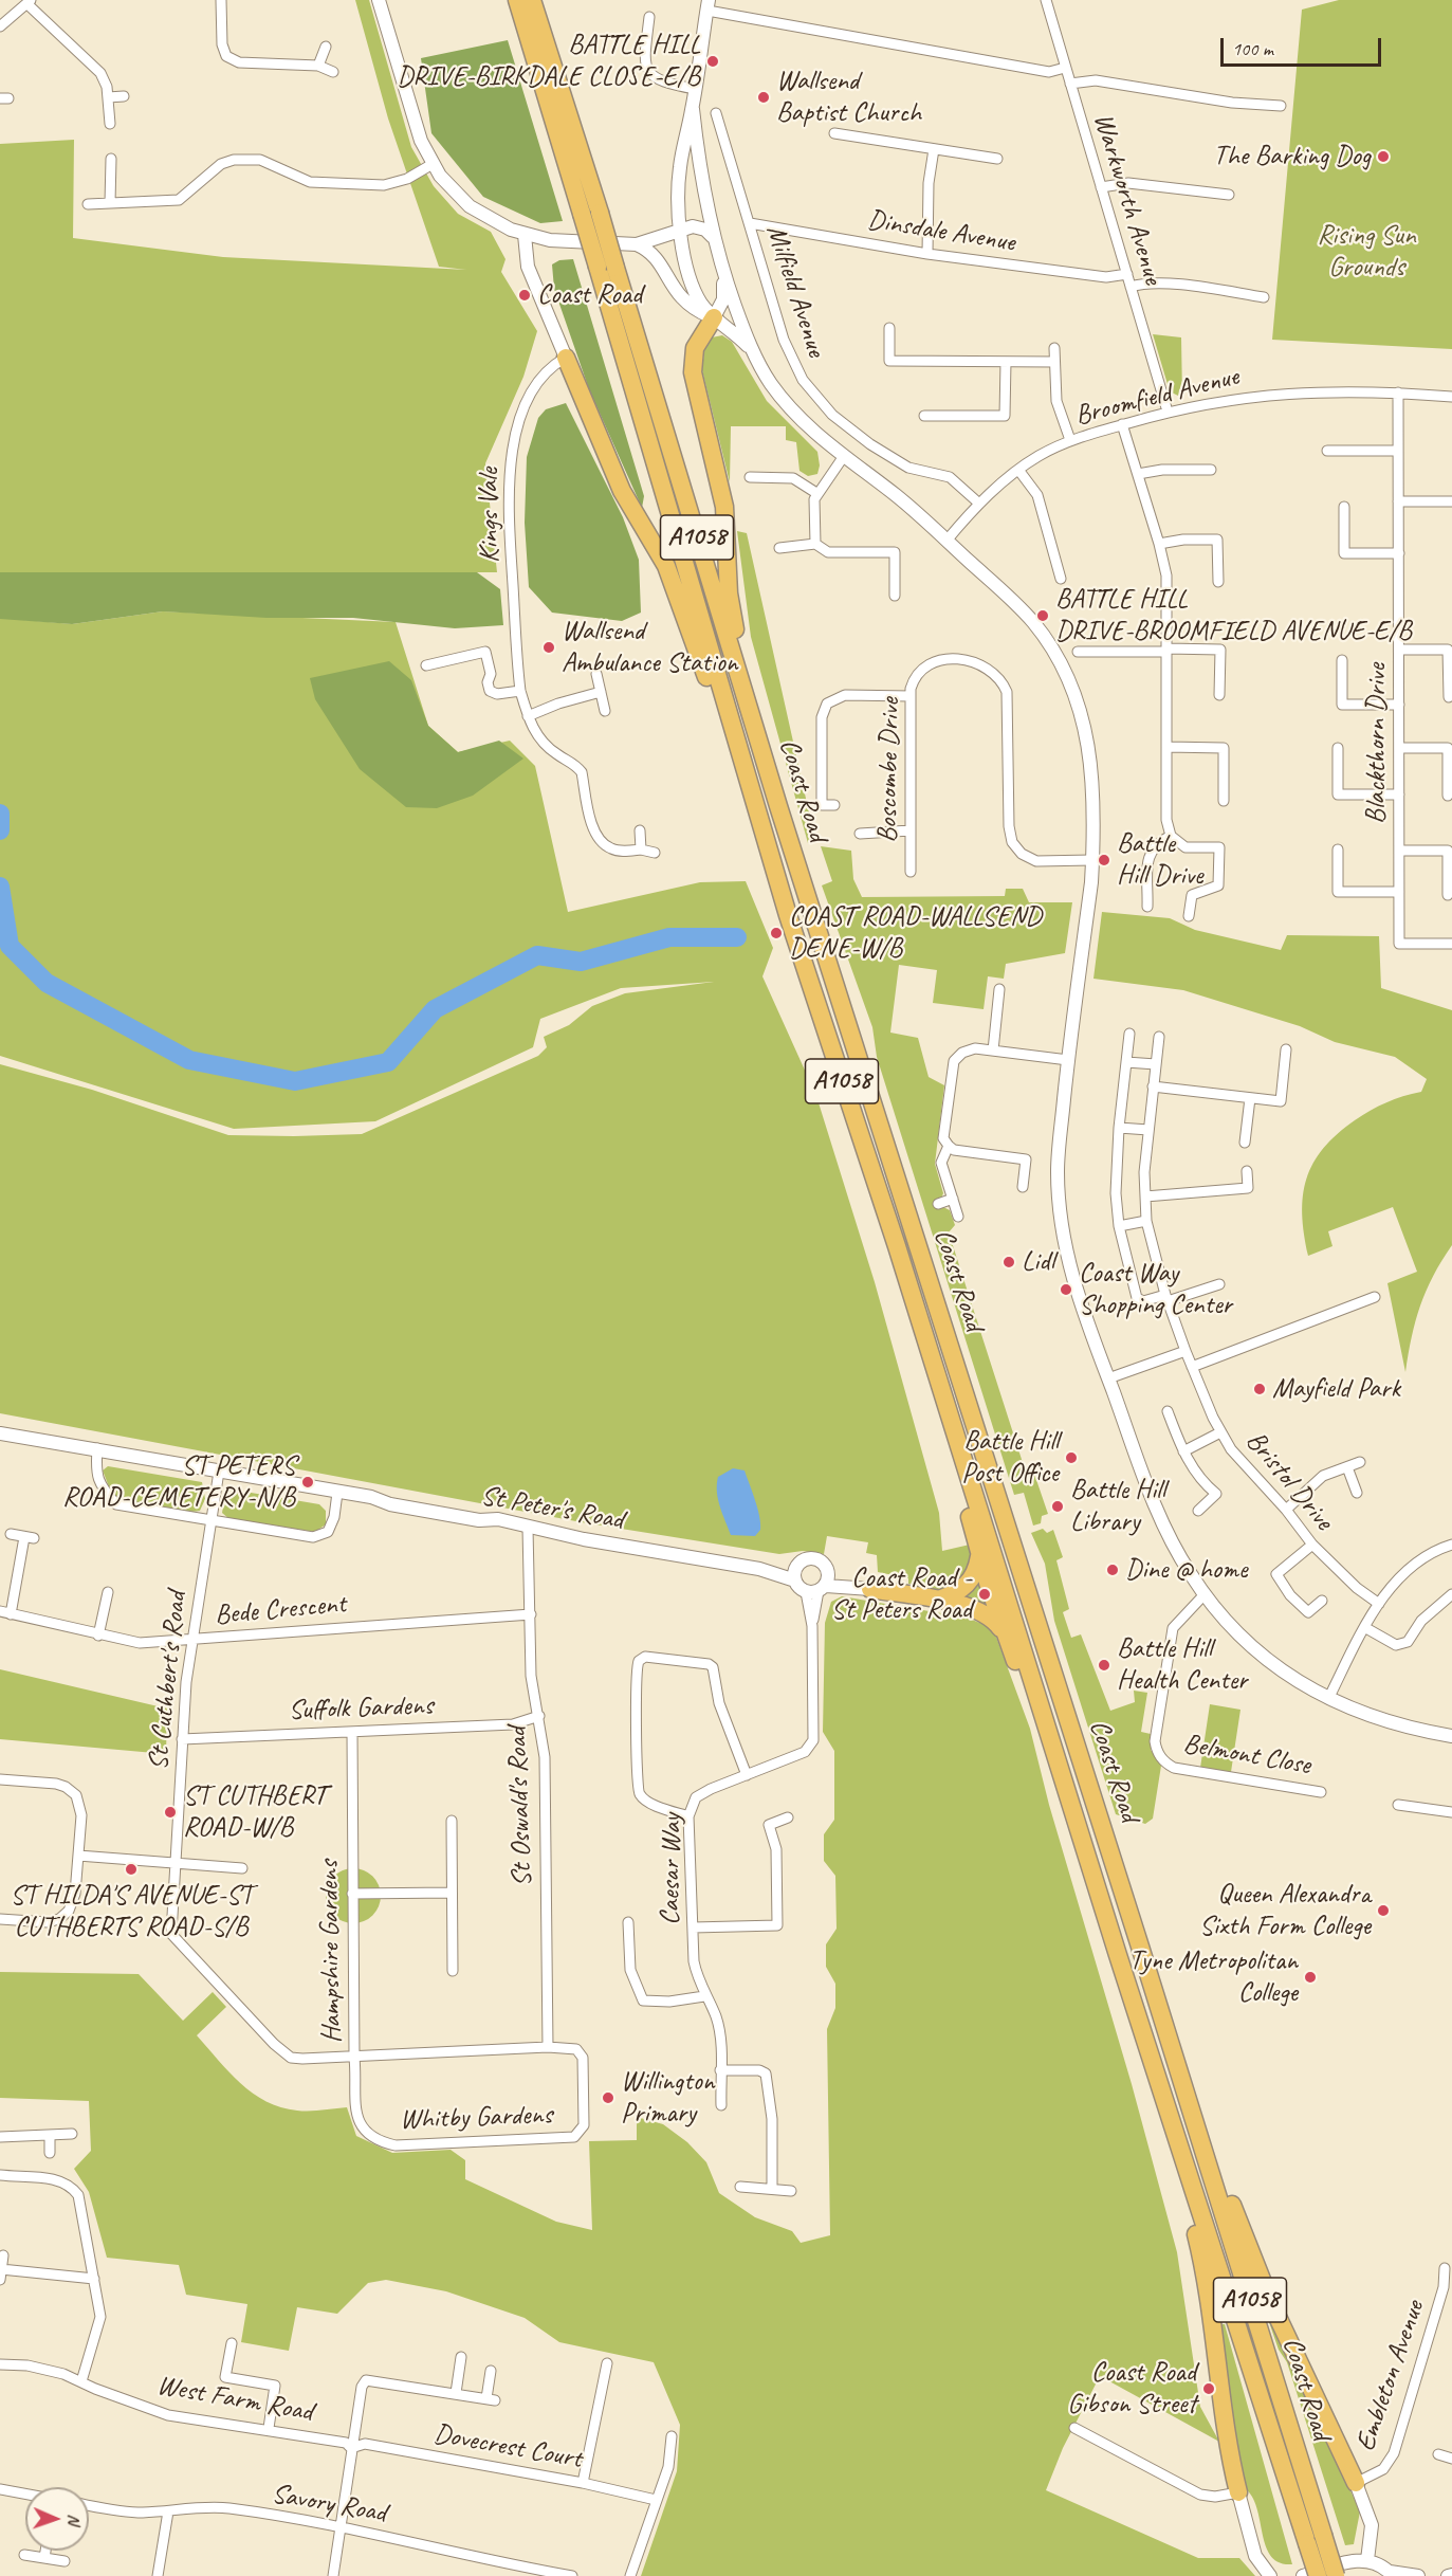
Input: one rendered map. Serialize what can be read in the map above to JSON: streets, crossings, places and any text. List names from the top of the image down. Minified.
{"streets":{"highway":["A1058","Coast Road"],"street":["Warkworth Avenue","Dinsdale Avenue","Milfield Avenue","Broomfield Avenue","Kings Vale","Blackthorn Drive","Boscombe Drive","Bristol Drive","St Peter's Road","Bede Crescent","St Cuthbert's Road","Suffolk Gardens","Belmont Close","St Oswald's Road","Caesar Way","Hampshire Gardens","Whitby Gardens","Embleton Avenue","West Farm Road","Dovecrest Court","Savory Road"]},"crossings":[["Warkworth Avenue","Dinsdale Avenue"],["Warkworth Avenue","Broomfield Avenue"],["Dinsdale Avenue","Milfield Avenue"],["Milfield Avenue","Broomfield Avenue"],["Broomfield Avenue","Blackthorn Drive"],["St Peter's Road","St Cuthbert's Road"],["St Peter's Road","St Oswald's Road"],["St Peter's Road","Caesar Way"],["Bede Crescent","St Cuthbert's Road"],["Bede Crescent","St Oswald's Road"],["St Cuthbert's Road","Suffolk Gardens"],["St Cuthbert's Road","St Oswald's Road"],["St Cuthbert's Road","Hampshire Gardens"],["St Cuthbert's Road","Whitby Gardens"],["Suffolk Gardens","St Oswald's Road"],["Suffolk Gardens","Hampshire Gardens"],["Hampshire Gardens","Whitby Gardens"],["West Farm Road","Dovecrest Court"]],"parks":["Rising Sun Grounds"],"places":["BATTLE HILL DRIVE-BIRKDALE CLOSE-E/B","Wallsend Baptist Church","The Barking Dog","Coast Road","BATTLE HILL DRIVE-BROOMFIELD AVENUE-E/B","Wallsend Ambulance Station","Battle Hill Drive","COAST ROAD-WALLSEND DENE-W/B","Lidl","Coast Way Shopping Center","Mayfield Park","Battle Hill Post Office","ST PETERS ROAD-CEMETERY-N/B","Battle Hill Library","Dine @ home","Coast Road - St Peters Road","Battle Hill Health Center","ST CUTHBERT ROAD-W/B","ST HILDA'S AVENUE-ST CUTHBERTS ROAD-S/B","Queen Alexandra Sixth Form College","Tyne Metropolitan College","Willington Primary","Coast Road Gibson Street"],"scale_bar":"100 m","north":"right"}
